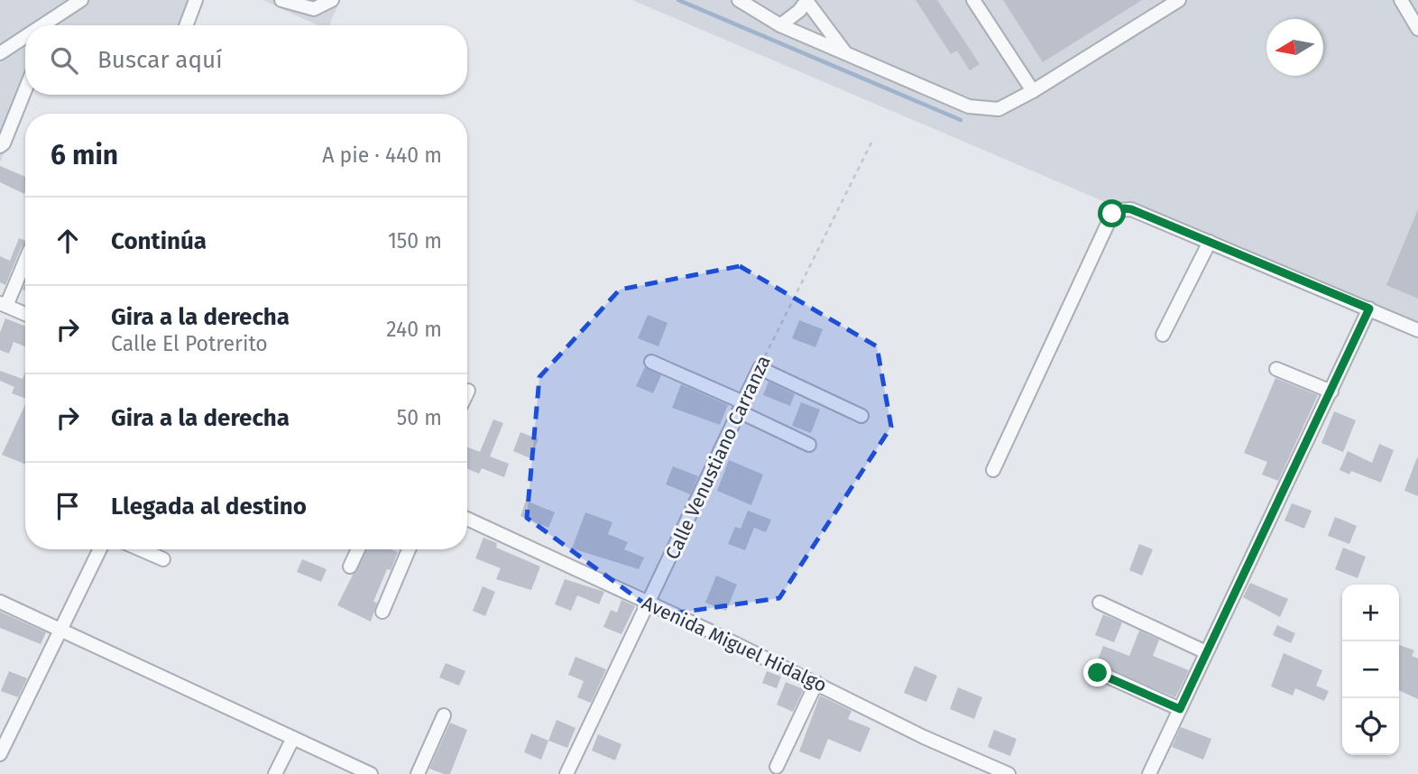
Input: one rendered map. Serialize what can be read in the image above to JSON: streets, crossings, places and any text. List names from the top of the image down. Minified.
{"streets":{"street":["Calle Venustiano Carranza","Avenida Miguel Hidalgo"]},"crossings":[["Calle Venustiano Carranza","Avenida Miguel Hidalgo"]],"north":"left","page":{"search":"Buscar aquí","heading":["6 min","A pie · 440 m"],"list":[["Continúa","150 m"],["Gira a la derecha","Calle El Potrerito","240 m"],["Gira a la derecha","50 m"],"Llegada al destino"],"map_buttons":["+","−"]}}
